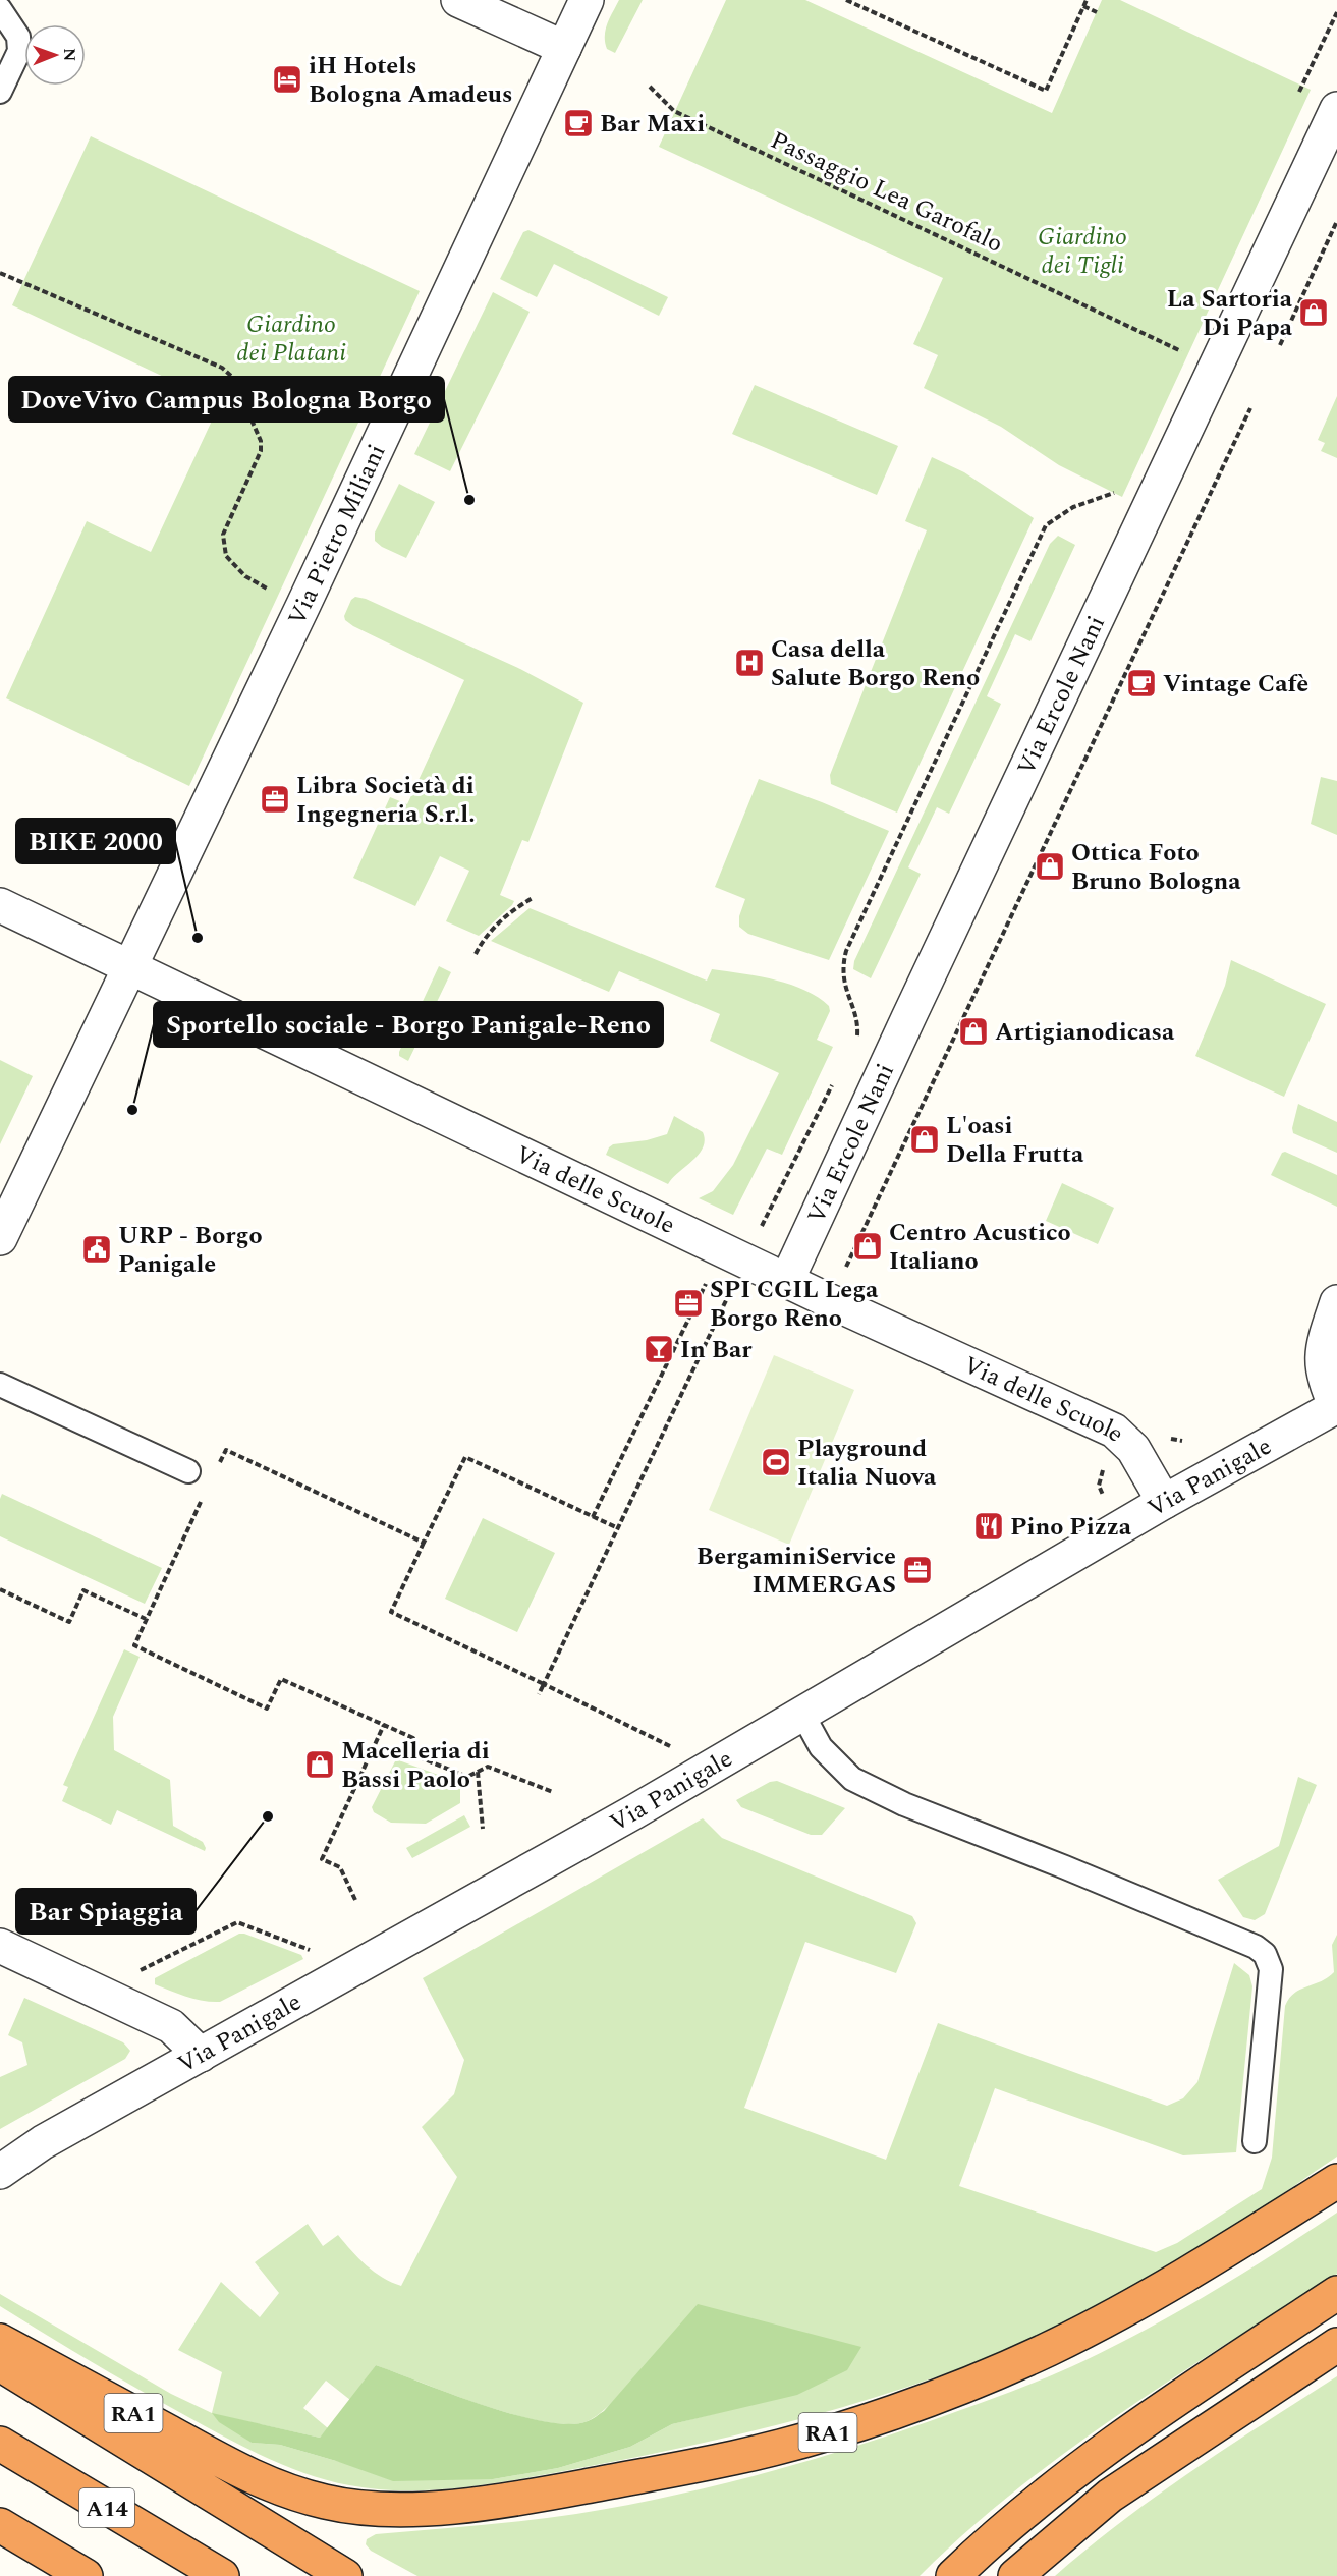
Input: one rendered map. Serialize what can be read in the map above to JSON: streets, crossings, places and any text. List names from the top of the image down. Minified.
{"streets":{"highway":["RA1","A14"],"street":["Via Pietro Miliani","Via Ercole Nani","Via delle Scuole","Via Panigale"],"path":["Passaggio Lea Garofalo"]},"crossings":[["Passaggio Lea Garofalo","Via Ercole Nani"],["Via Pietro Miliani","Via delle Scuole"],["Via Ercole Nani","Via delle Scuole"],["Via delle Scuole","Via Panigale"]],"parks":["Giardino dei Tigli","Giardino dei Platani"],"places":{"hotel":["iH Hotels Bologna Amadeus"],"cafe":["Bar Maxi","Vintage Cafè"],"shop":["La Sartoria Di Papa","Ottica Foto Bruno Bologna","Artigianodicasa","L'oasi Della Frutta","Centro Acustico Italiano","Macelleria di Bassi Paolo"],"other":["DoveVivo Campus Bologna Borgo","BIKE 2000","Sportello sociale - Borgo Panigale-Reno","Bar Spiaggia"],"hospital":["Casa della Salute Borgo Reno"],"office":["Libra Società di Ingegneria S.r.l.","SPI CGIL Lega Borgo Reno","BergaminiService IMMERGAS"],"public building":["URP - Borgo Panigale"],"bar":["In Bar"],"sports":["Playground Italia Nuova"],"restaurant":["Pino Pizza"]},"north":"right"}
